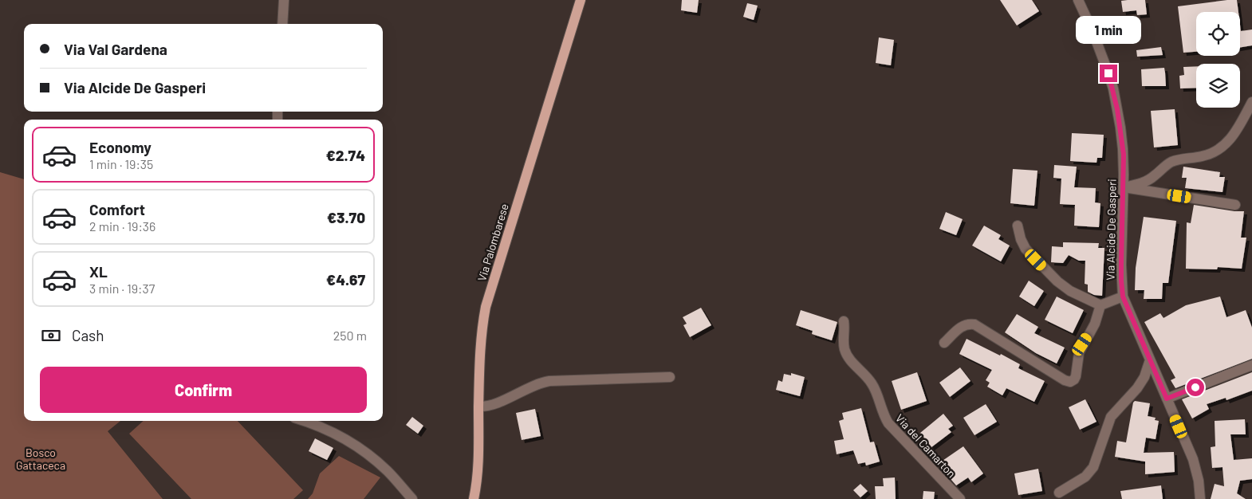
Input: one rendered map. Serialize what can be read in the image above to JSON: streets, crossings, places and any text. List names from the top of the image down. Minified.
{"streets":{"main road":["Via Palombarese"],"street":["Via Alcide De Gasperi","Via del Camarton"]},"parks":["Bosco Gattaceca"],"page":{"bubble":"1 min","banner":["Via Val Gardena","Via Alcide De Gasperi"],"list":[{"name":"Economy","note":"1 min · 19:35","value":"€2.74"},{"name":"Comfort","note":"2 min · 19:36","value":"€3.70"},{"name":"XL","note":"3 min · 19:37","value":"€4.67"}],"pay":["Cash","250 m"],"buttons":"Confirm"}}
